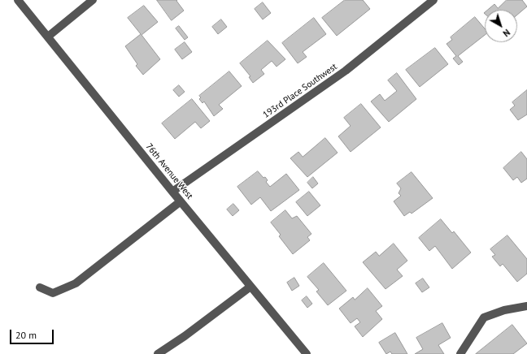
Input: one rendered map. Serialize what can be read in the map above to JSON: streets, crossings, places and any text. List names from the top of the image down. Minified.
{"streets":{"street":["193rd Place Southwest","76th Avenue West"]},"crossings":[["193rd Place Southwest","76th Avenue West"]],"scale_bar":"20 m","north":"bottom right"}
